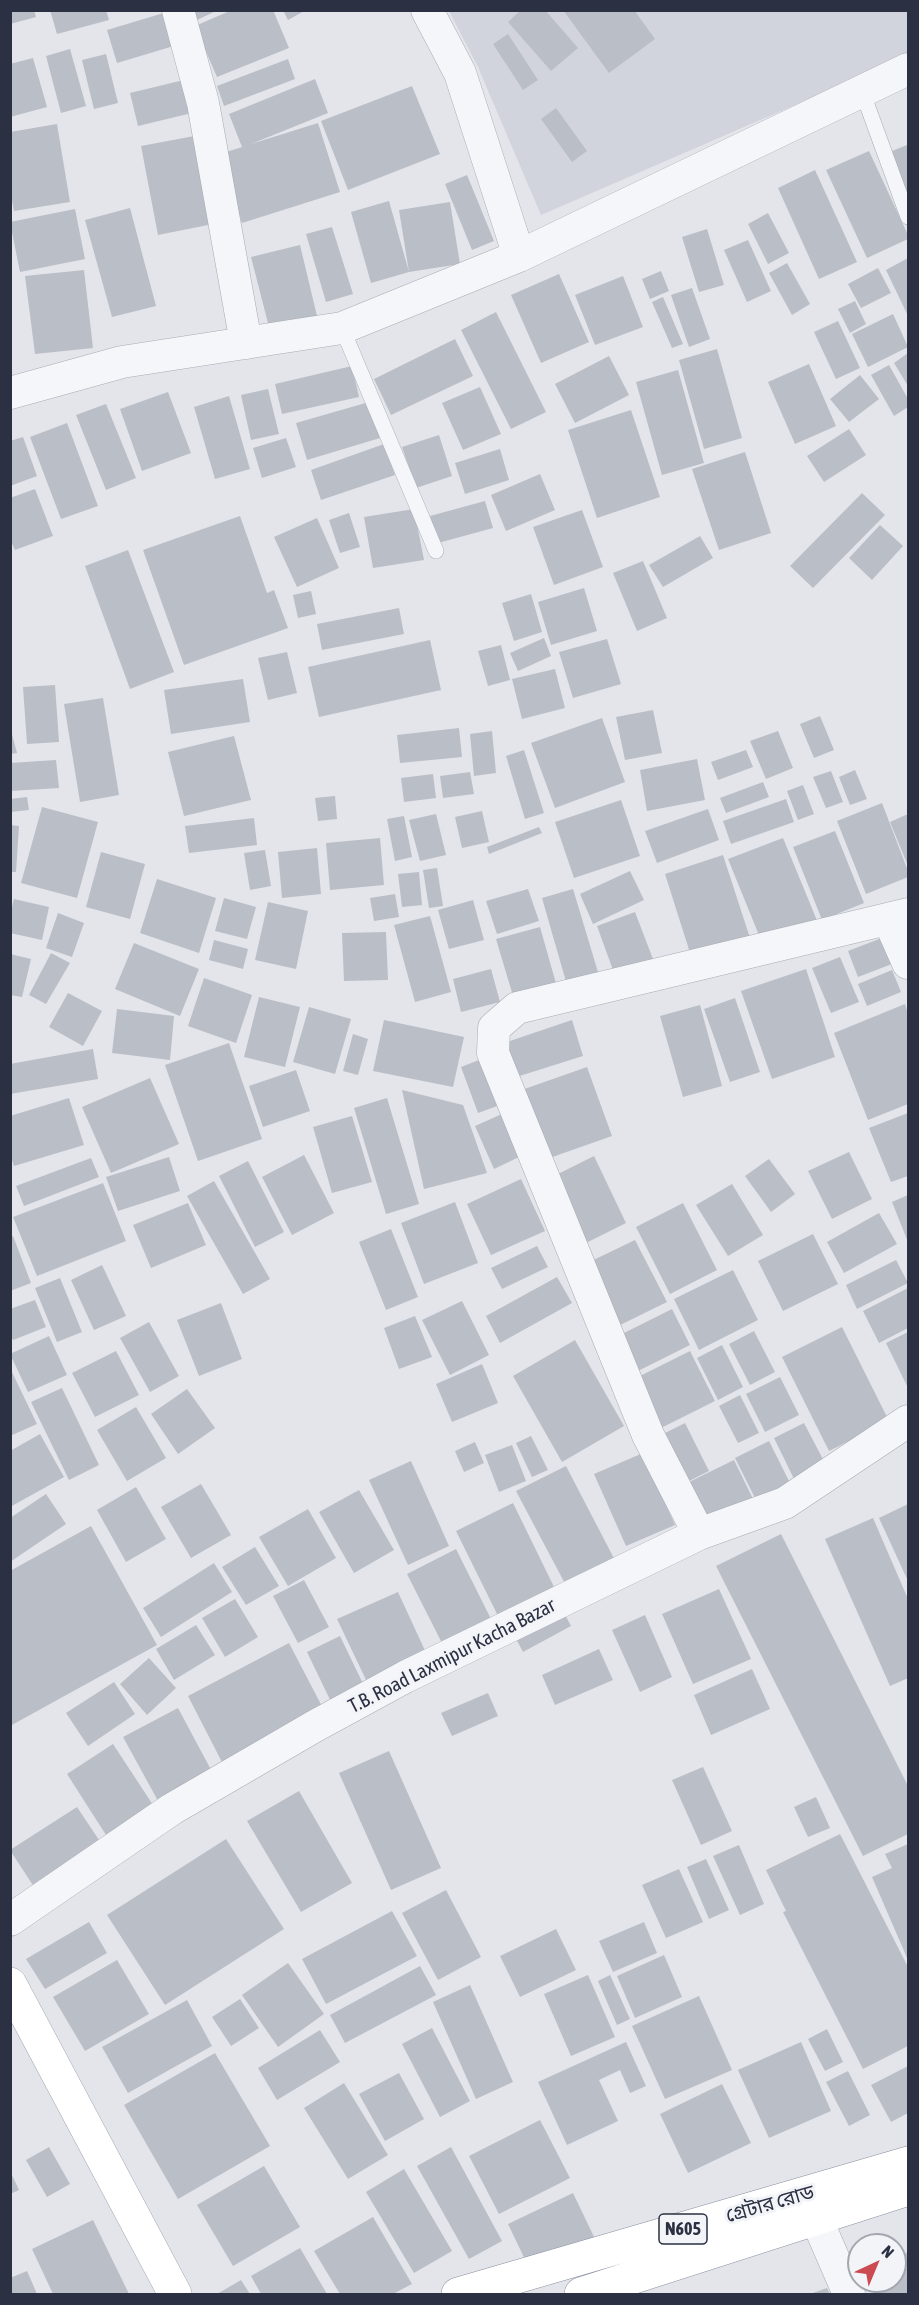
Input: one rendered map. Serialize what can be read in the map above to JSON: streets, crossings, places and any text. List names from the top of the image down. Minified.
{"streets":{"main road":["গ্রেটার রোড","N605"],"street":["T.B. Road Laxmipur Kacha Bazar"]},"north":"top right"}
